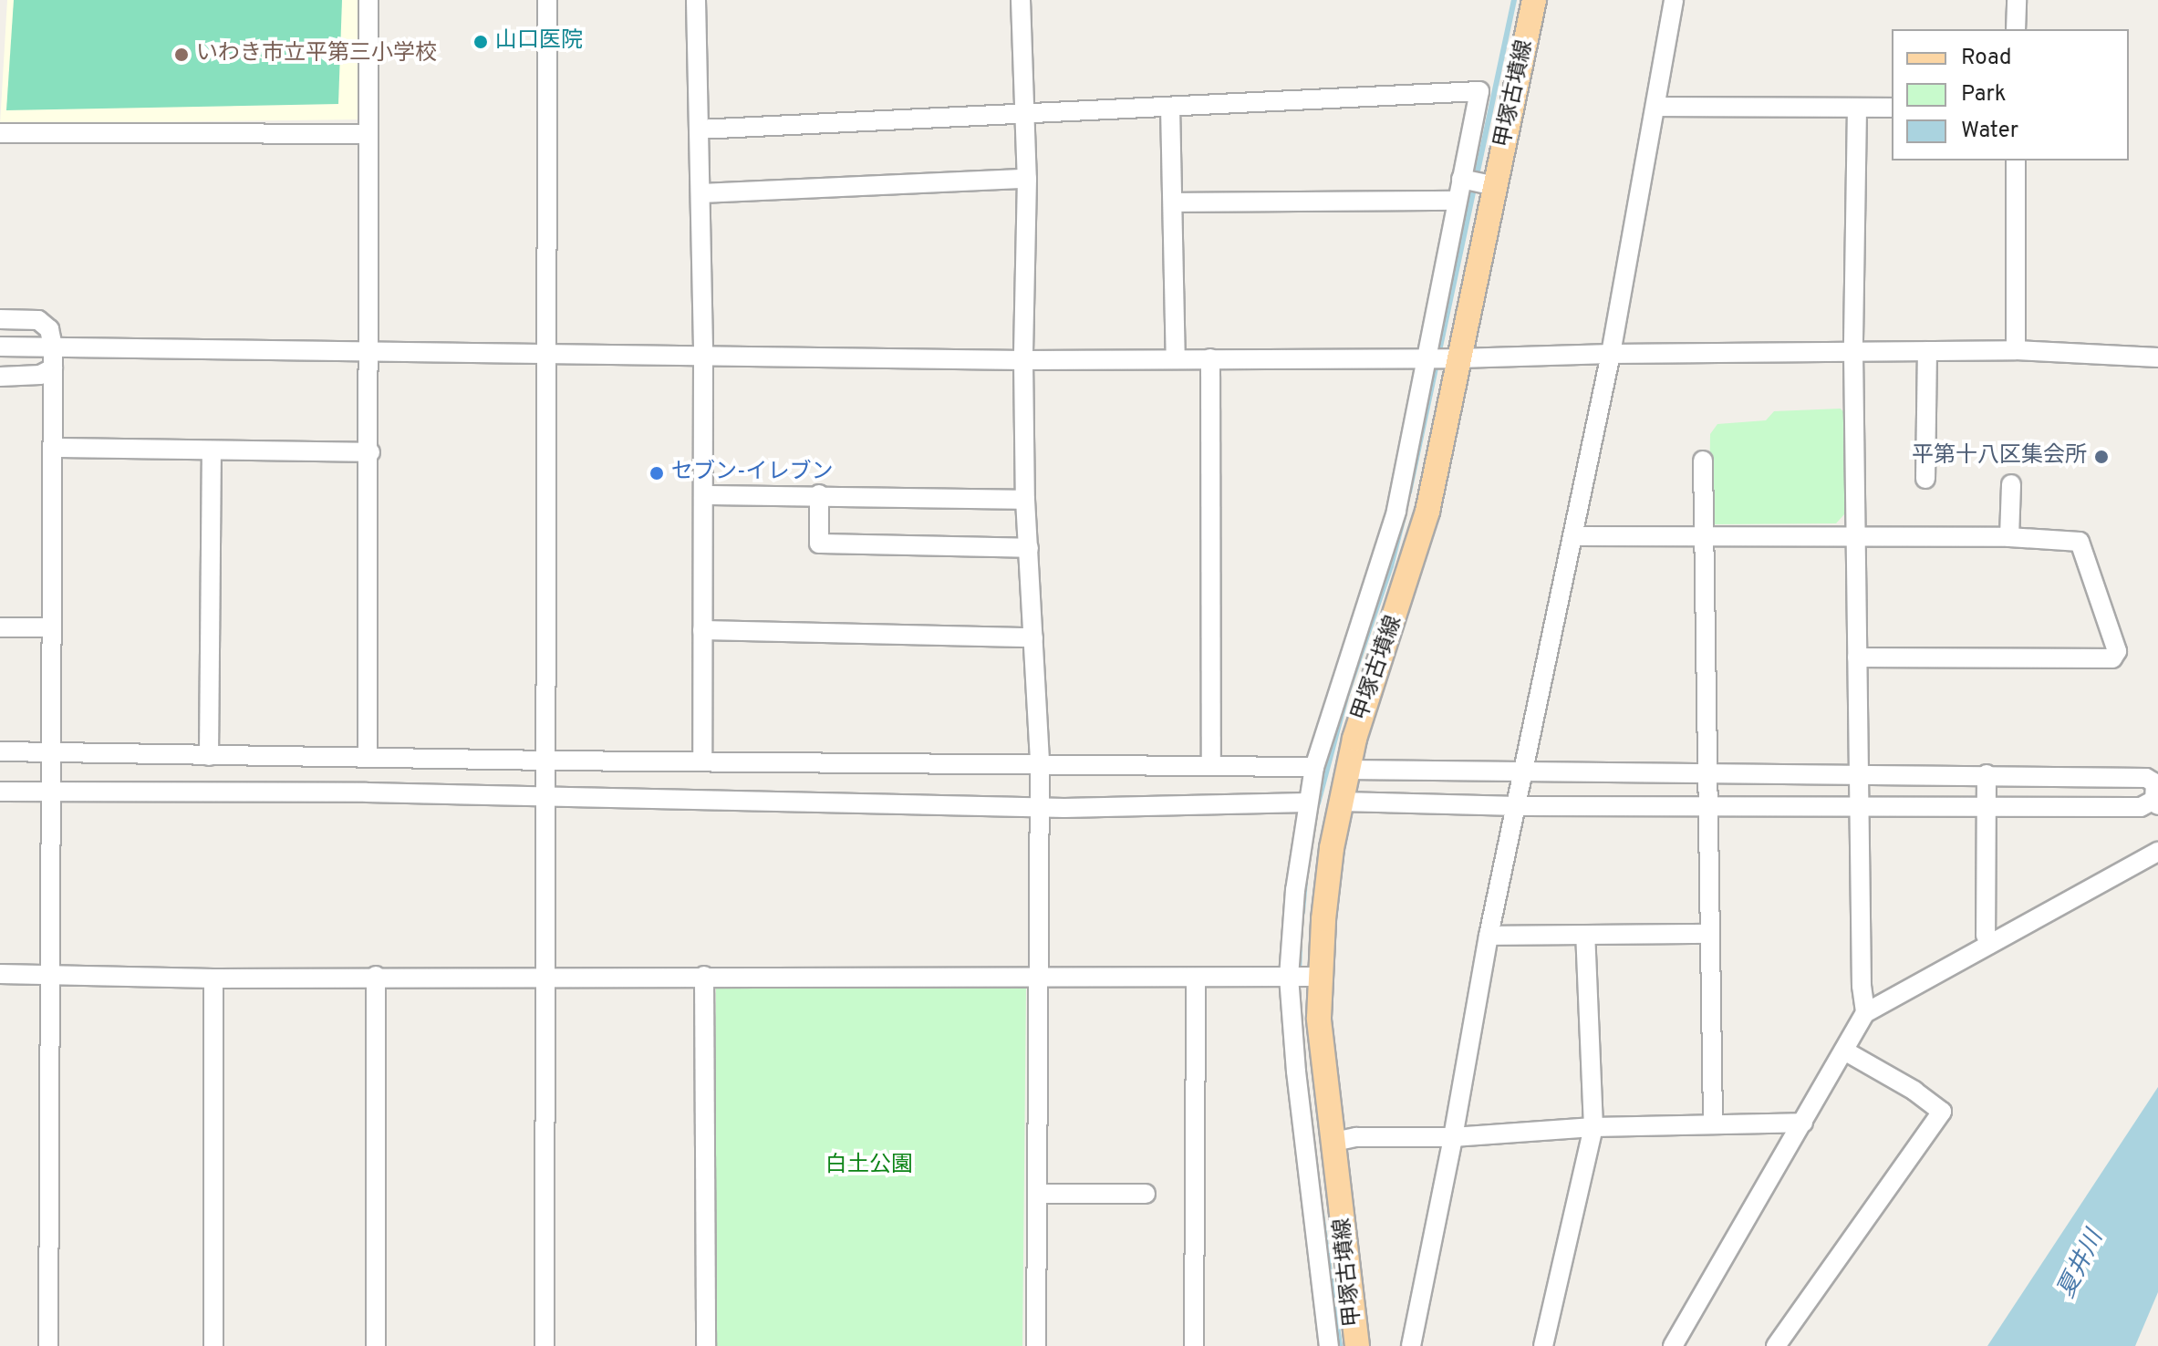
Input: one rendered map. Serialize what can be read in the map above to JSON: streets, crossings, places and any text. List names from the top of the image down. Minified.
{"streets":{"main road":["甲塚古墳線"]},"water":["夏井川"],"parks":["白土公園"],"places":["山口医院","いわき市立平第三小学校","平第十八区集会所","セブン-イレブン"],"legend":["Road","Park","Water"]}
